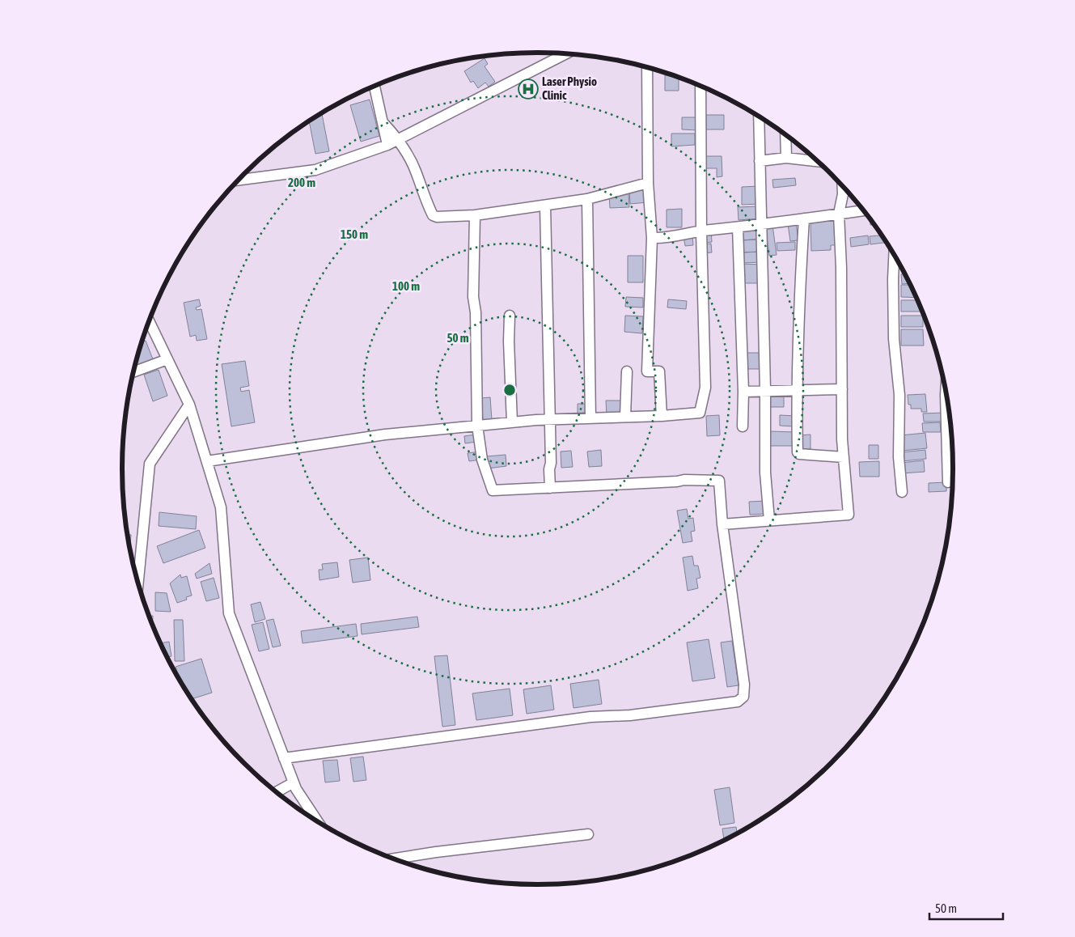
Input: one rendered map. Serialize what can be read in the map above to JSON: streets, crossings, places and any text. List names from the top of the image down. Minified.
{"places":{"hospital":["Laser Physio Clinic"]},"scale_bar":"50 m","rings":["200 m","150 m","100 m","50 m"]}
